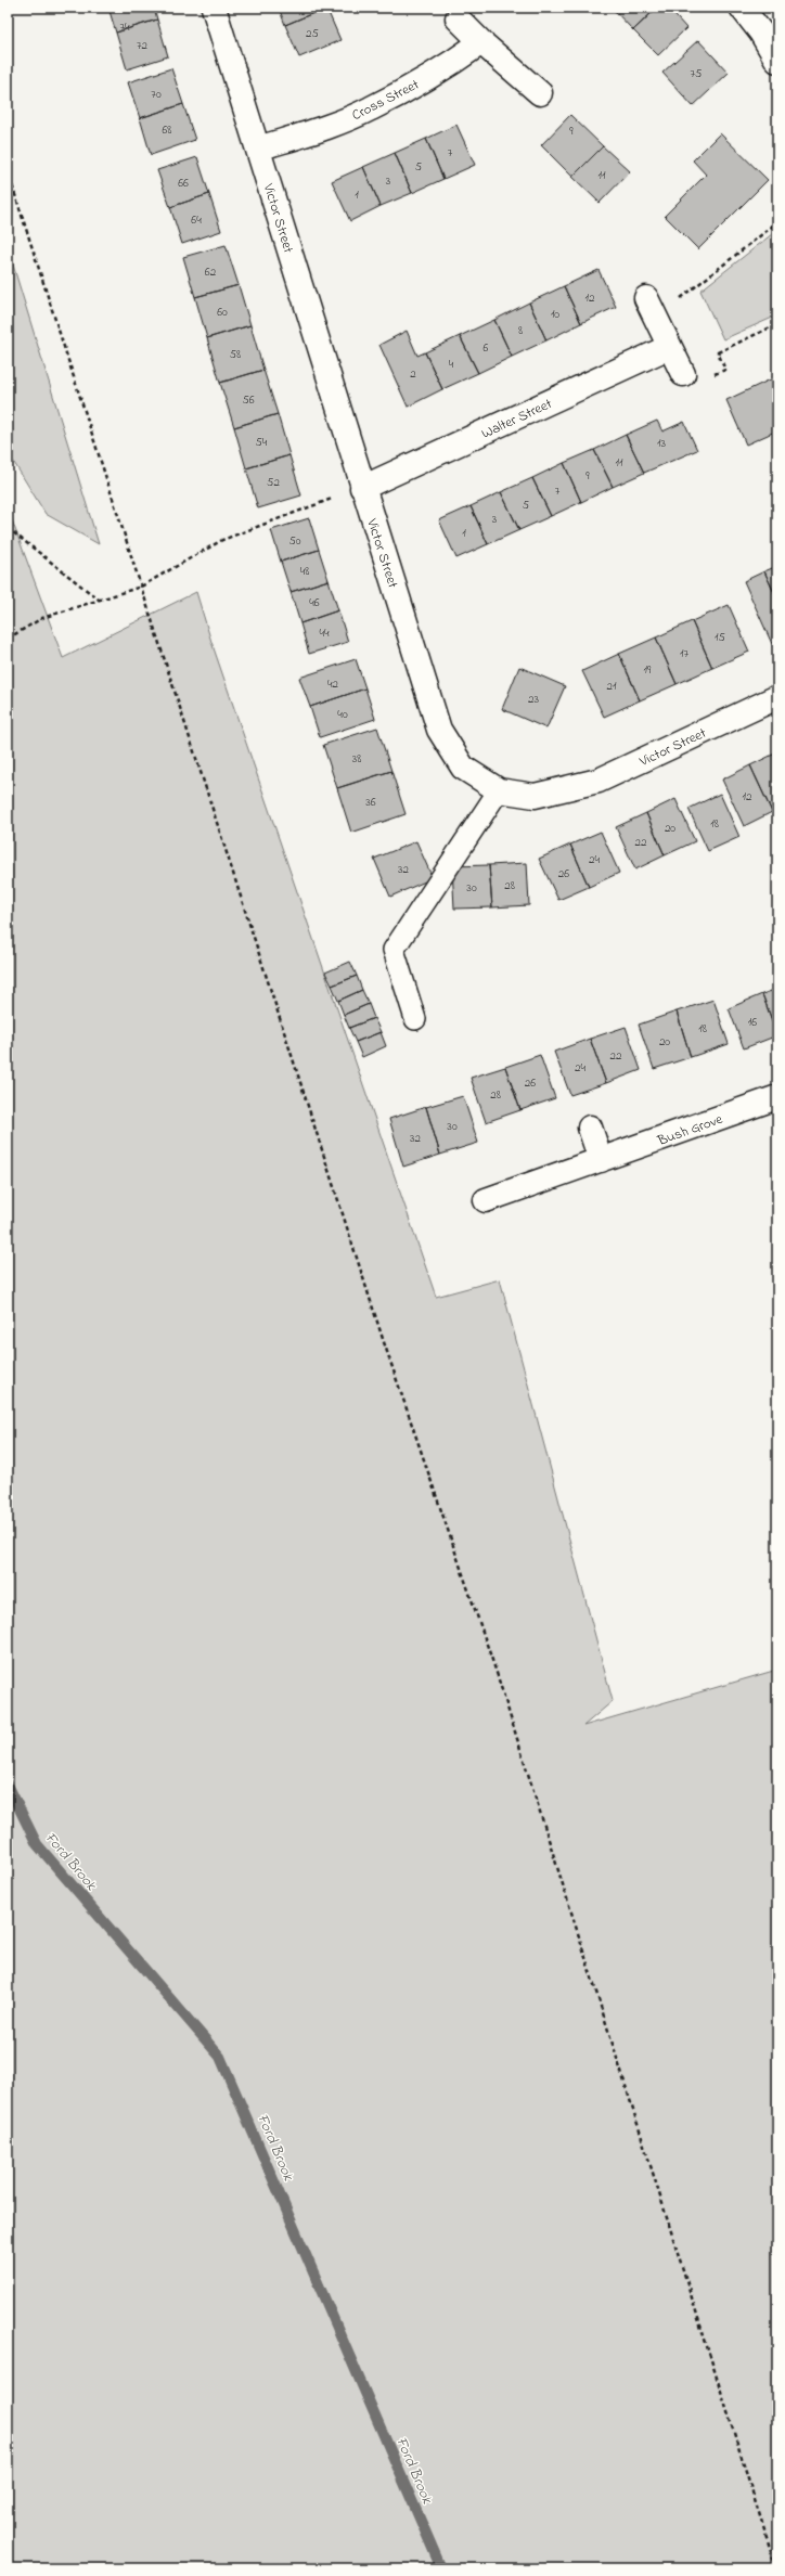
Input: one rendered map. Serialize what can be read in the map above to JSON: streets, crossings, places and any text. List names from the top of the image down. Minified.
{"streets":{"street":["Cross Street","Victor Street","Walter Street","Bush Grove"]},"crossings":[["Cross Street","Victor Street"],["Victor Street","Walter Street"]],"water":["Ford Brook"],"house_numbers":["74","25","72","75","70","68","9","7","5","11","3","66","1","64","62","12","60","10","8","6","58","4","2","56","54","13","11","9","52","7","5","3","1","50","48","46","44","15","17","19","42","21","23","40","38","12","36","18","20","22","24","32","26","28","30","16","18","20","22","24","26","28","30","32"]}
